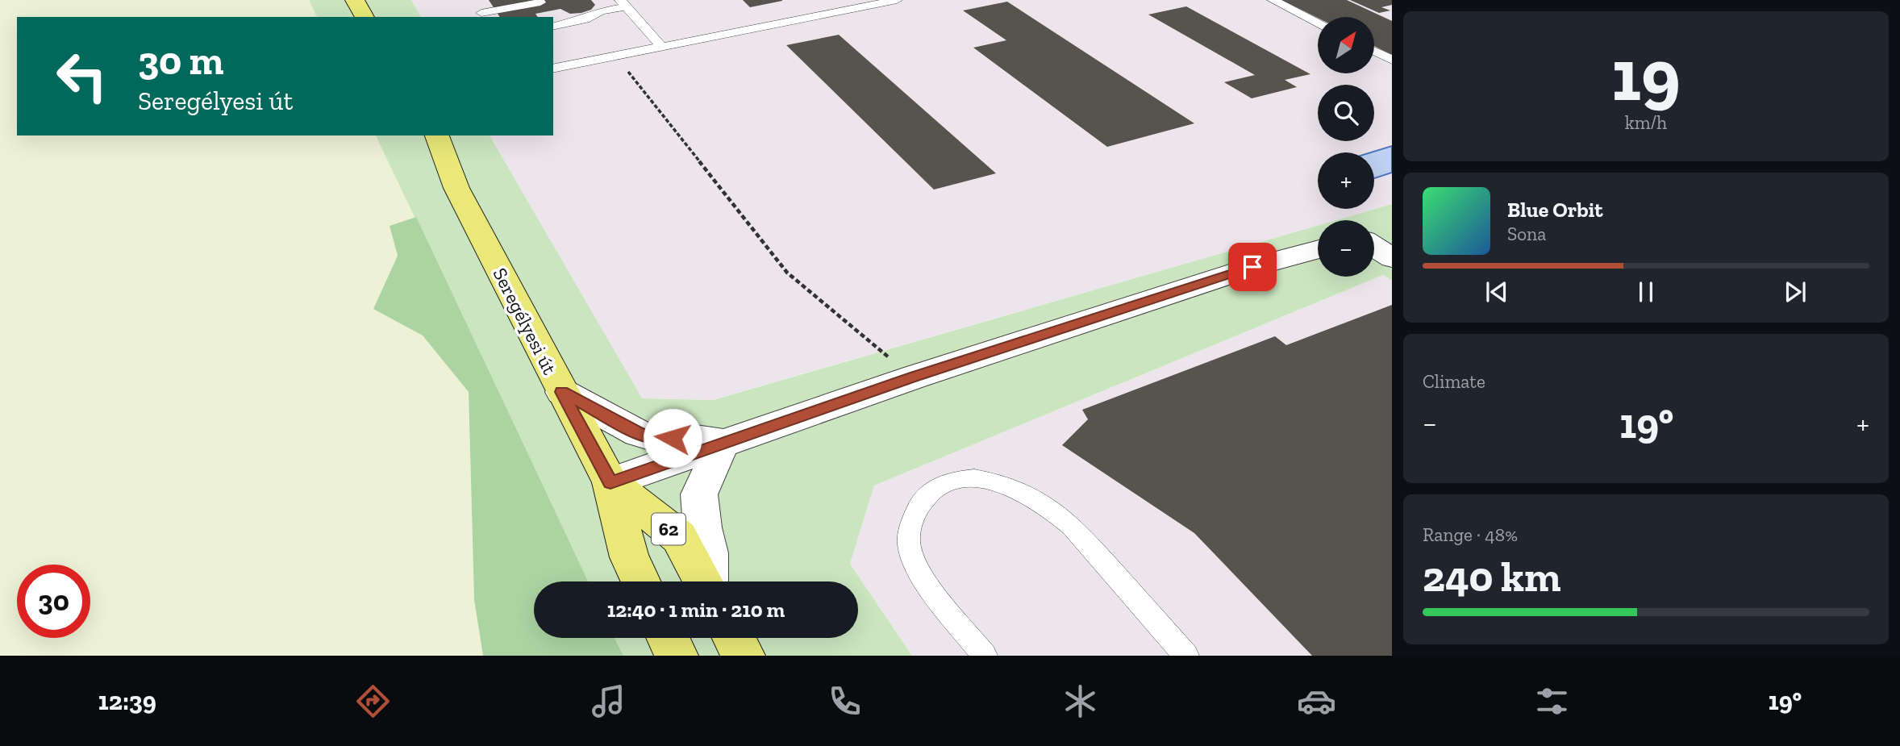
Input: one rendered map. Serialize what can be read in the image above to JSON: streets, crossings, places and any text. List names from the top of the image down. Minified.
{"streets":{"main road":["Seregélyesi út","62"]},"north":"top right","page":{"tile":[["19","km/h"],"Climate",["Range · 48%","240 km"]],"map_buttons":["+","−"],"turn":["30 m","Seregélyesi út"],"song":["Blue Orbit","Sona"],"heat":["−","19°","+"],"limit":"30","trip":"12:40 · 1 min · 210 m","tabs":["12:39","19°"]}}
